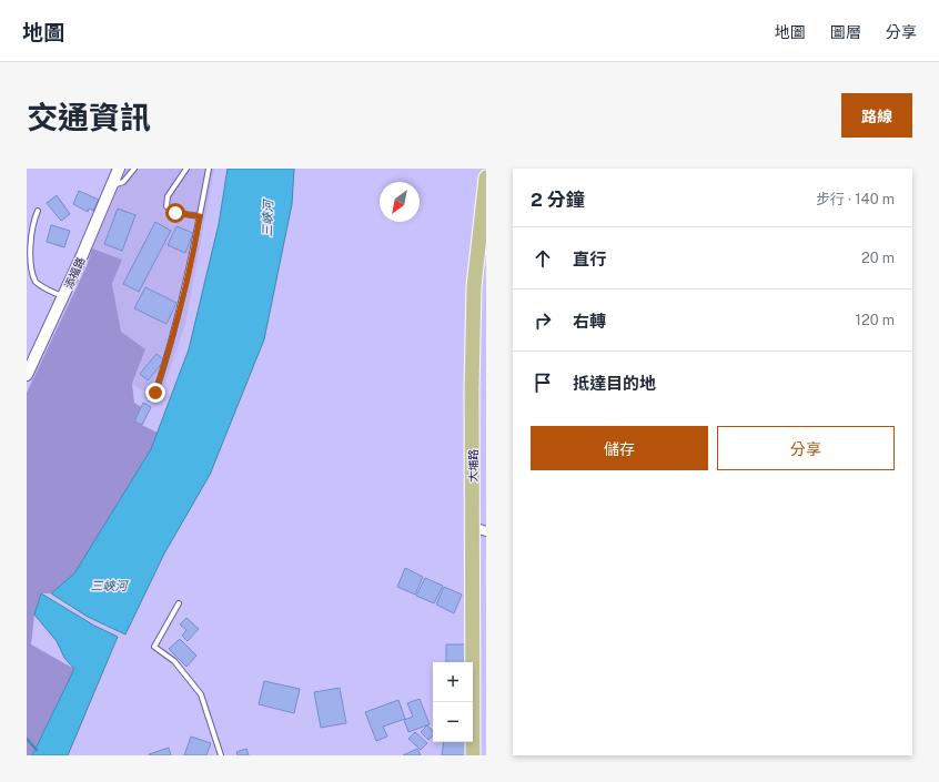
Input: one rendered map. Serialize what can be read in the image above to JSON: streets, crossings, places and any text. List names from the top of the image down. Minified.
{"streets":{"main road":["大埔路"],"street":["添福路"]},"water":["三峽河"],"north":"bottom left","page":{"header":"地圖","nav":["地圖","圖層","分享"],"title":"交通資訊","buttons":["路線",["儲存","分享"]],"heading":["2 分鐘","步行 · 140 m"],"list":[["直行","20 m"],["右轉","120 m"],"抵達目的地"],"map_buttons":["+","−"]}}
